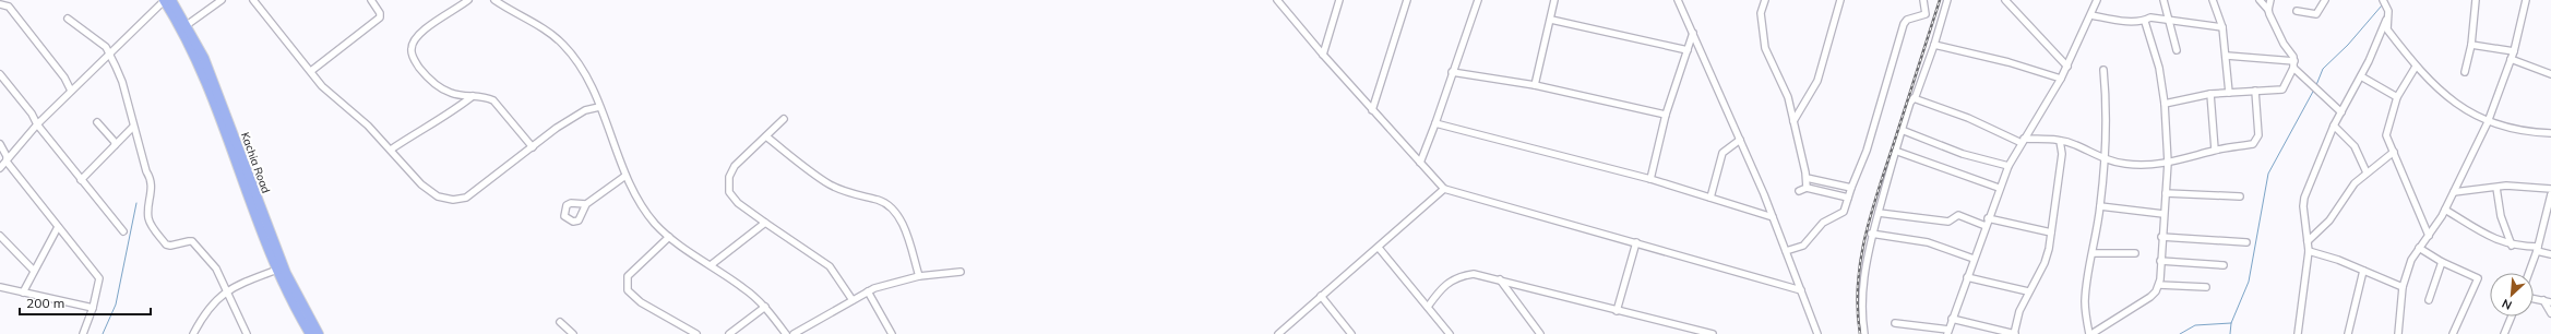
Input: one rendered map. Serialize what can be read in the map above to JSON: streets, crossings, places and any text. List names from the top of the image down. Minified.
{"streets":{"highway":["Kachia Road"]},"scale_bar":"200 m","north":"bottom left"}
